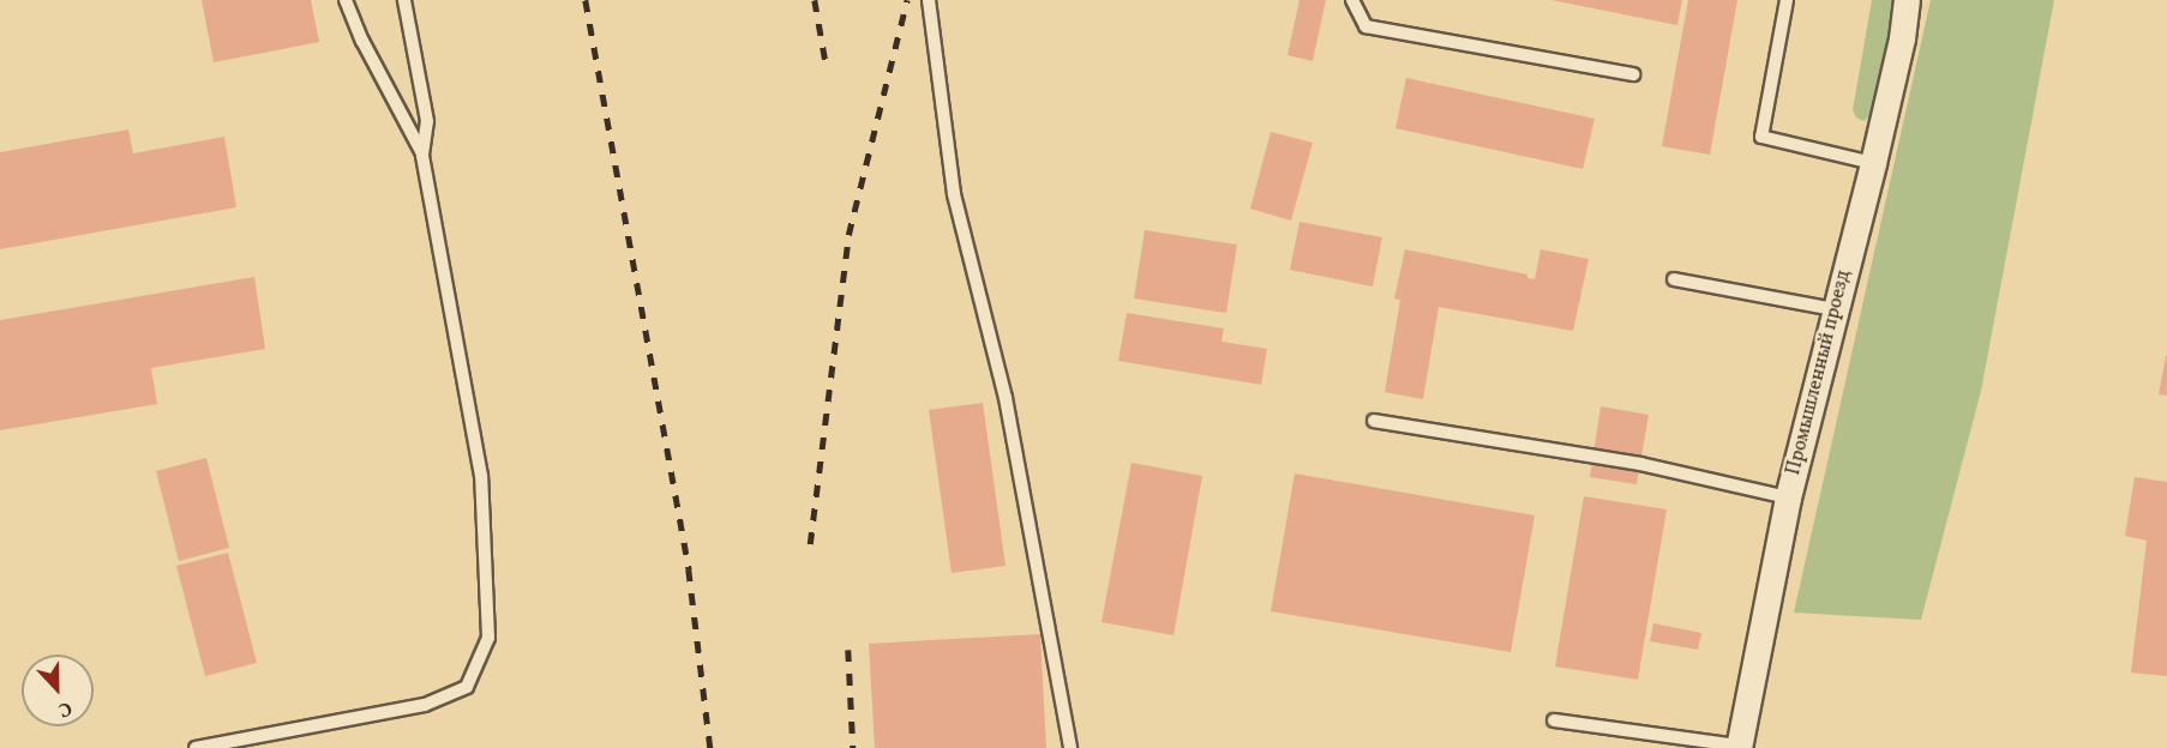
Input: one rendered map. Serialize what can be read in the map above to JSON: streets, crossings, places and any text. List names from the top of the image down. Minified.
{"streets":{"street":["Промышленный проезд"]},"north":"bottom"}
